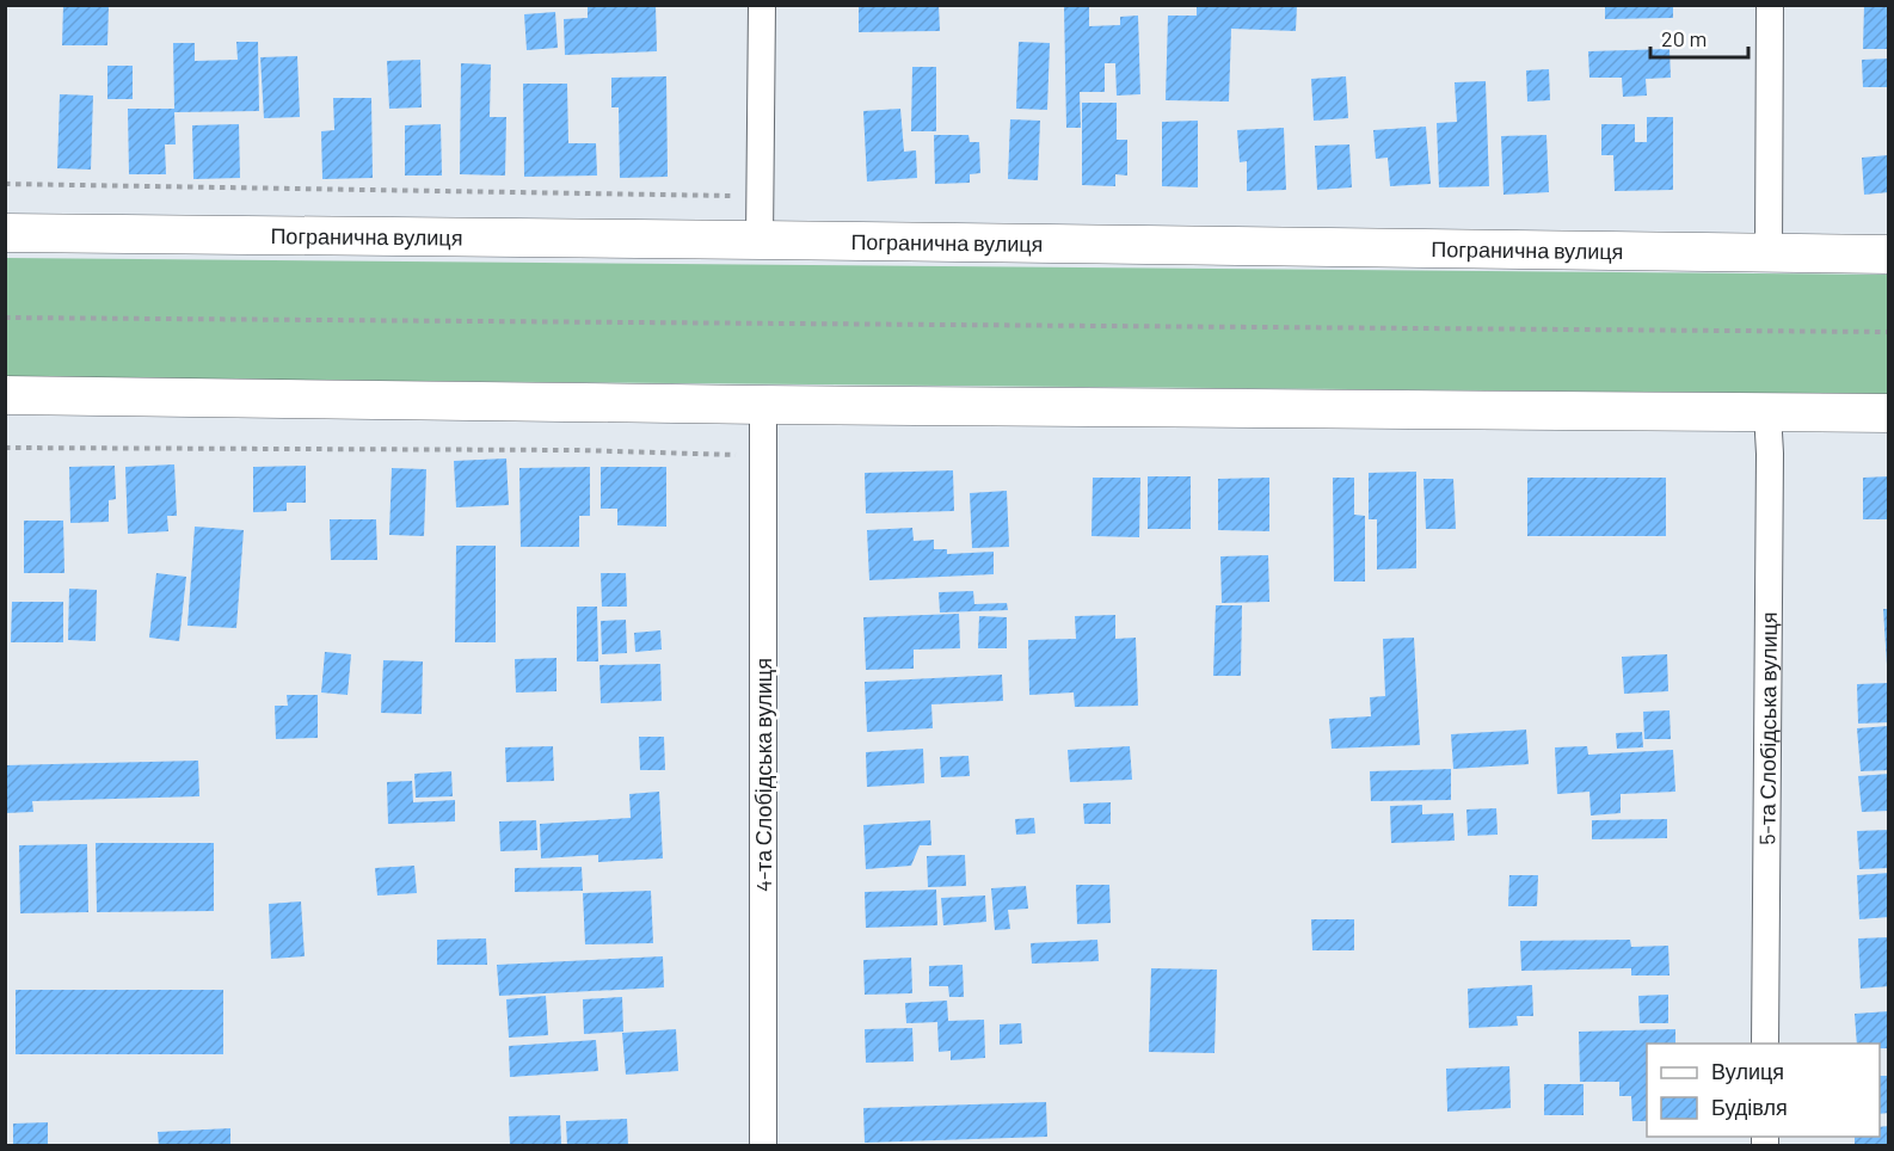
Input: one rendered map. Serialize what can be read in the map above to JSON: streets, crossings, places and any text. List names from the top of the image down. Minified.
{"streets":{"main road":["Погранична вулиця"],"street":["5-та Слобідська вулиця","4-та Слобідська вулиця"]},"legend":["Вулиця","Будівля"],"scale_bar":"20 m"}
